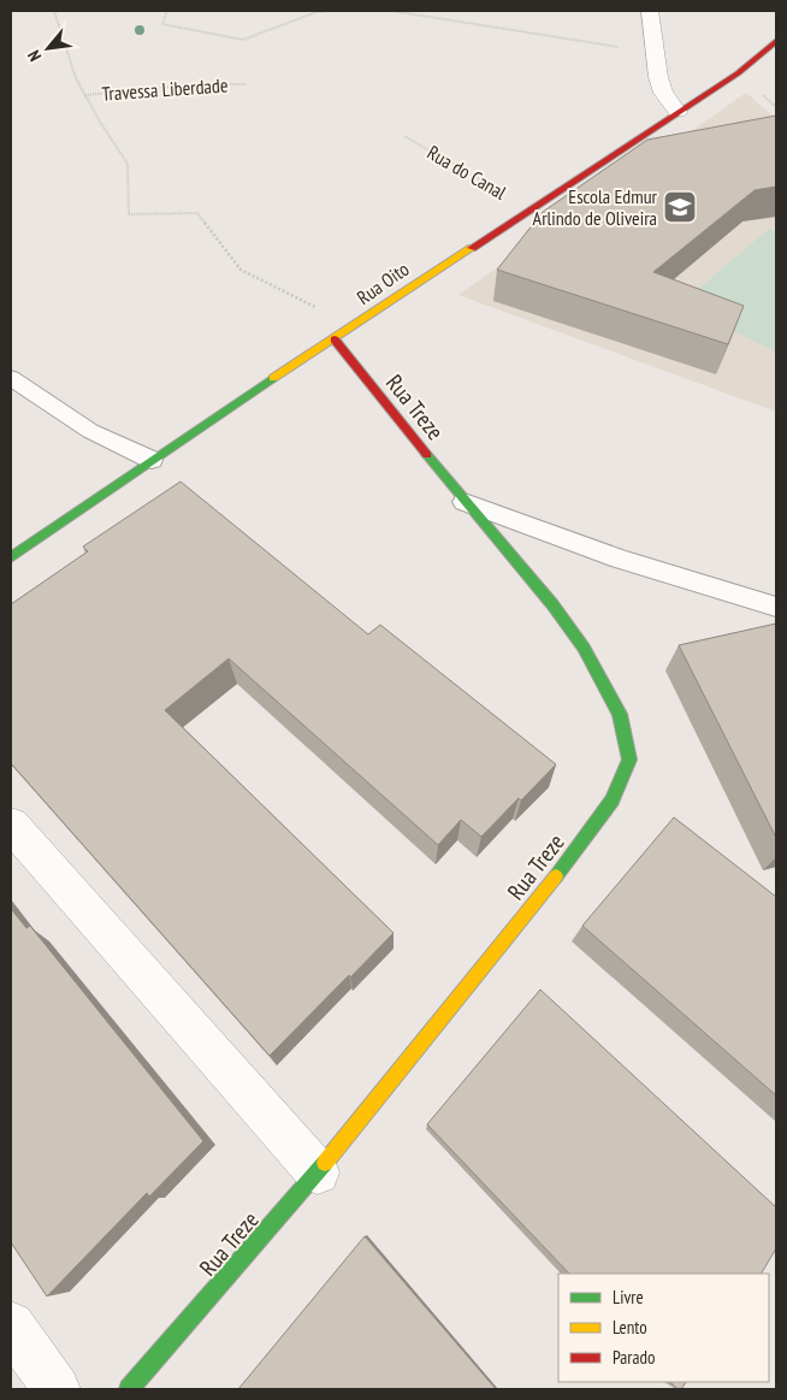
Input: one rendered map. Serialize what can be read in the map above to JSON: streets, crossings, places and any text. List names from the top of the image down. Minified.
{"streets":{"street":["Rua Oito","Rua Treze"],"path":["Travessa Liberdade","Rua do Canal"]},"crossings":[["Rua do Canal","Rua Oito"],["Rua Oito","Rua Treze"]],"places":{"school or university":["Escola Edmur Arlindo de Oliveira"]},"legend":["Livre","Lento","Parado"],"north":"bottom left"}
